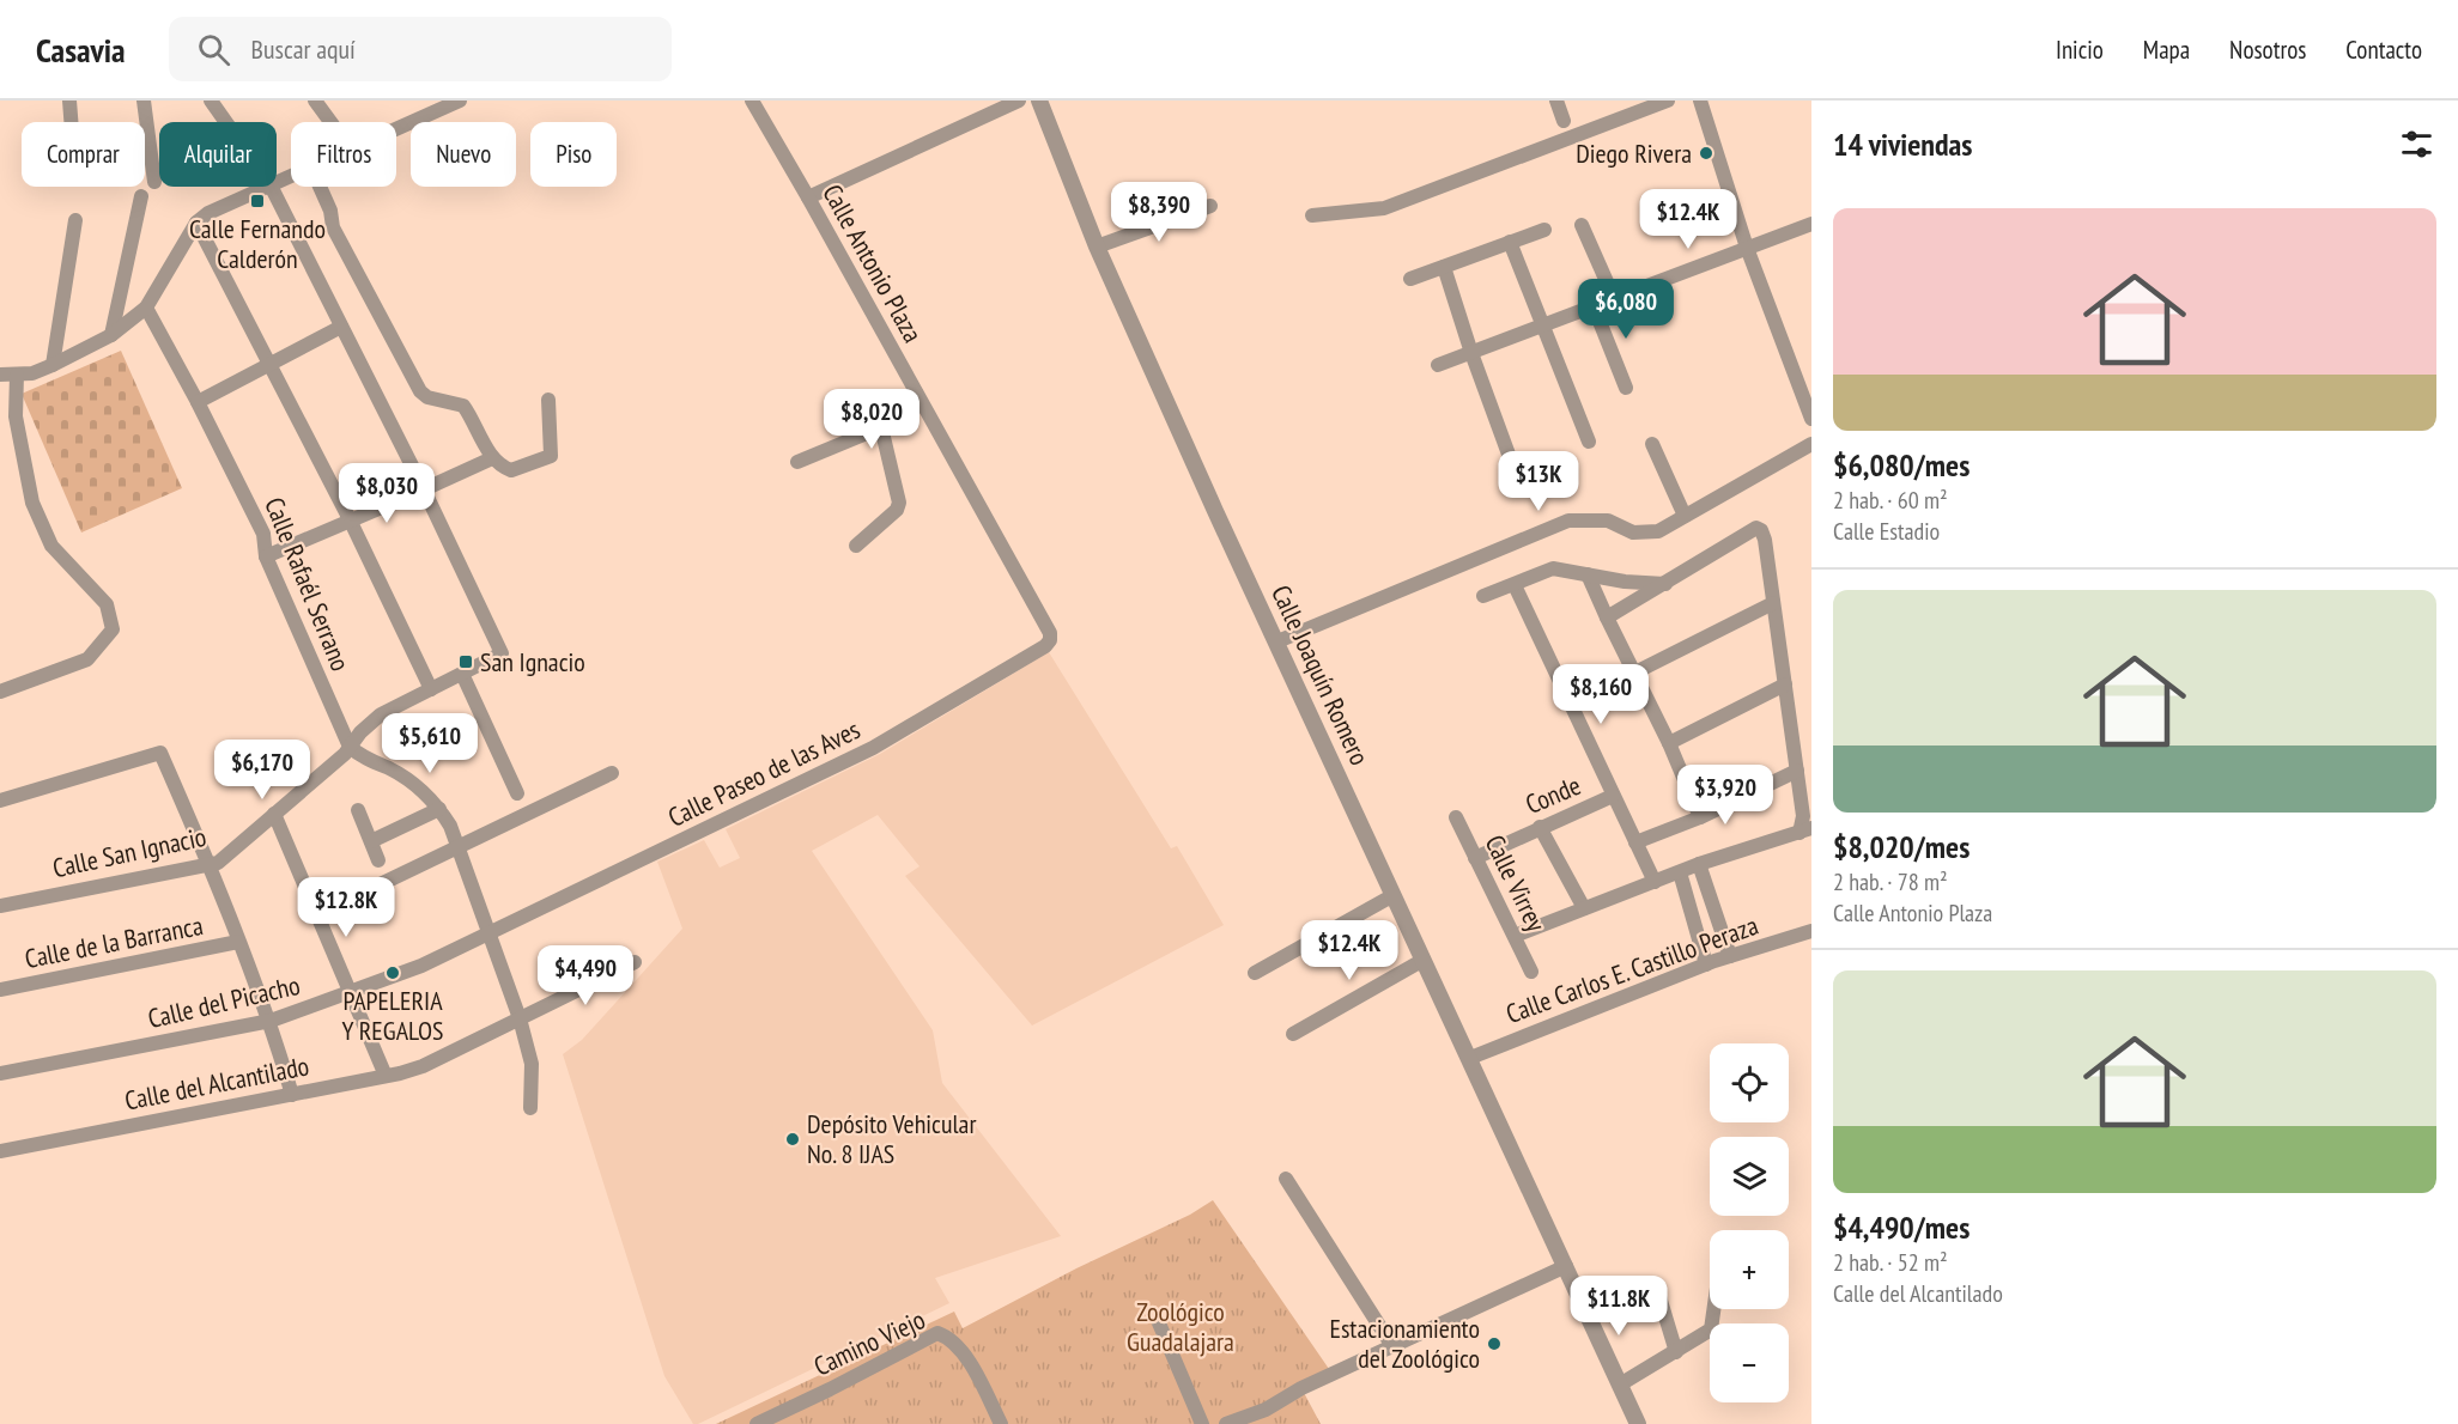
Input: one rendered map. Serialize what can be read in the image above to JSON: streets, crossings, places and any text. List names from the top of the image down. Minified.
{"streets":{"street":["Calle Antonio Plaza","Calle Rafaél Serrano","Calle Joaquín Romero","Calle Paseo de las Aves","Conde","Calle San Ignacio","Calle Virrey","Calle de la Barranca","Calle Carlos E. Castillo Peraza","Calle del Picacho","Calle del Alcantilado","Camino Viejo"]},"crossings":[["Calle Antonio Plaza","Calle Paseo de las Aves"],["Calle Rafaél Serrano","Calle San Ignacio"],["Calle Joaquín Romero","Calle Carlos E. Castillo Peraza"],["Calle Paseo de las Aves","Calle del Picacho"],["Conde","Calle Virrey"]],"parks":["Zoológico Guadalajara"],"places":{"other":["Diego Rivera","PAPELERIA Y REGALOS","Depósito Vehicular No. 8 IJAS","Estacionamiento del Zoológico"],"transit":["Calle Fernando Calderón","San Ignacio"]},"page":{"header":"Casavia","search":"Buscar aquí","nav":["Inicio","Mapa","Nosotros","Contacto"],"heading":"14 viviendas","chip":["Comprar","Alquilar","Filtros","Nuevo","Piso"],"price":["$8,390","$12.4K","$6,080","$8,020","$13K","$8,030","$8,160","$5,610","$6,170","$3,920","$12.8K","$12.4K","$4,490","$11.8K"],"list":[{"name":"$6,080/mes","note":"2 hab. · 60 m² · Calle Estadio"},{"name":"$8,020/mes","note":"2 hab. · 78 m² · Calle Antonio Plaza"},{"name":"$4,490/mes","note":"2 hab. · 52 m² · Calle del Alcantilado"}],"map_buttons":["+","−"]}}
